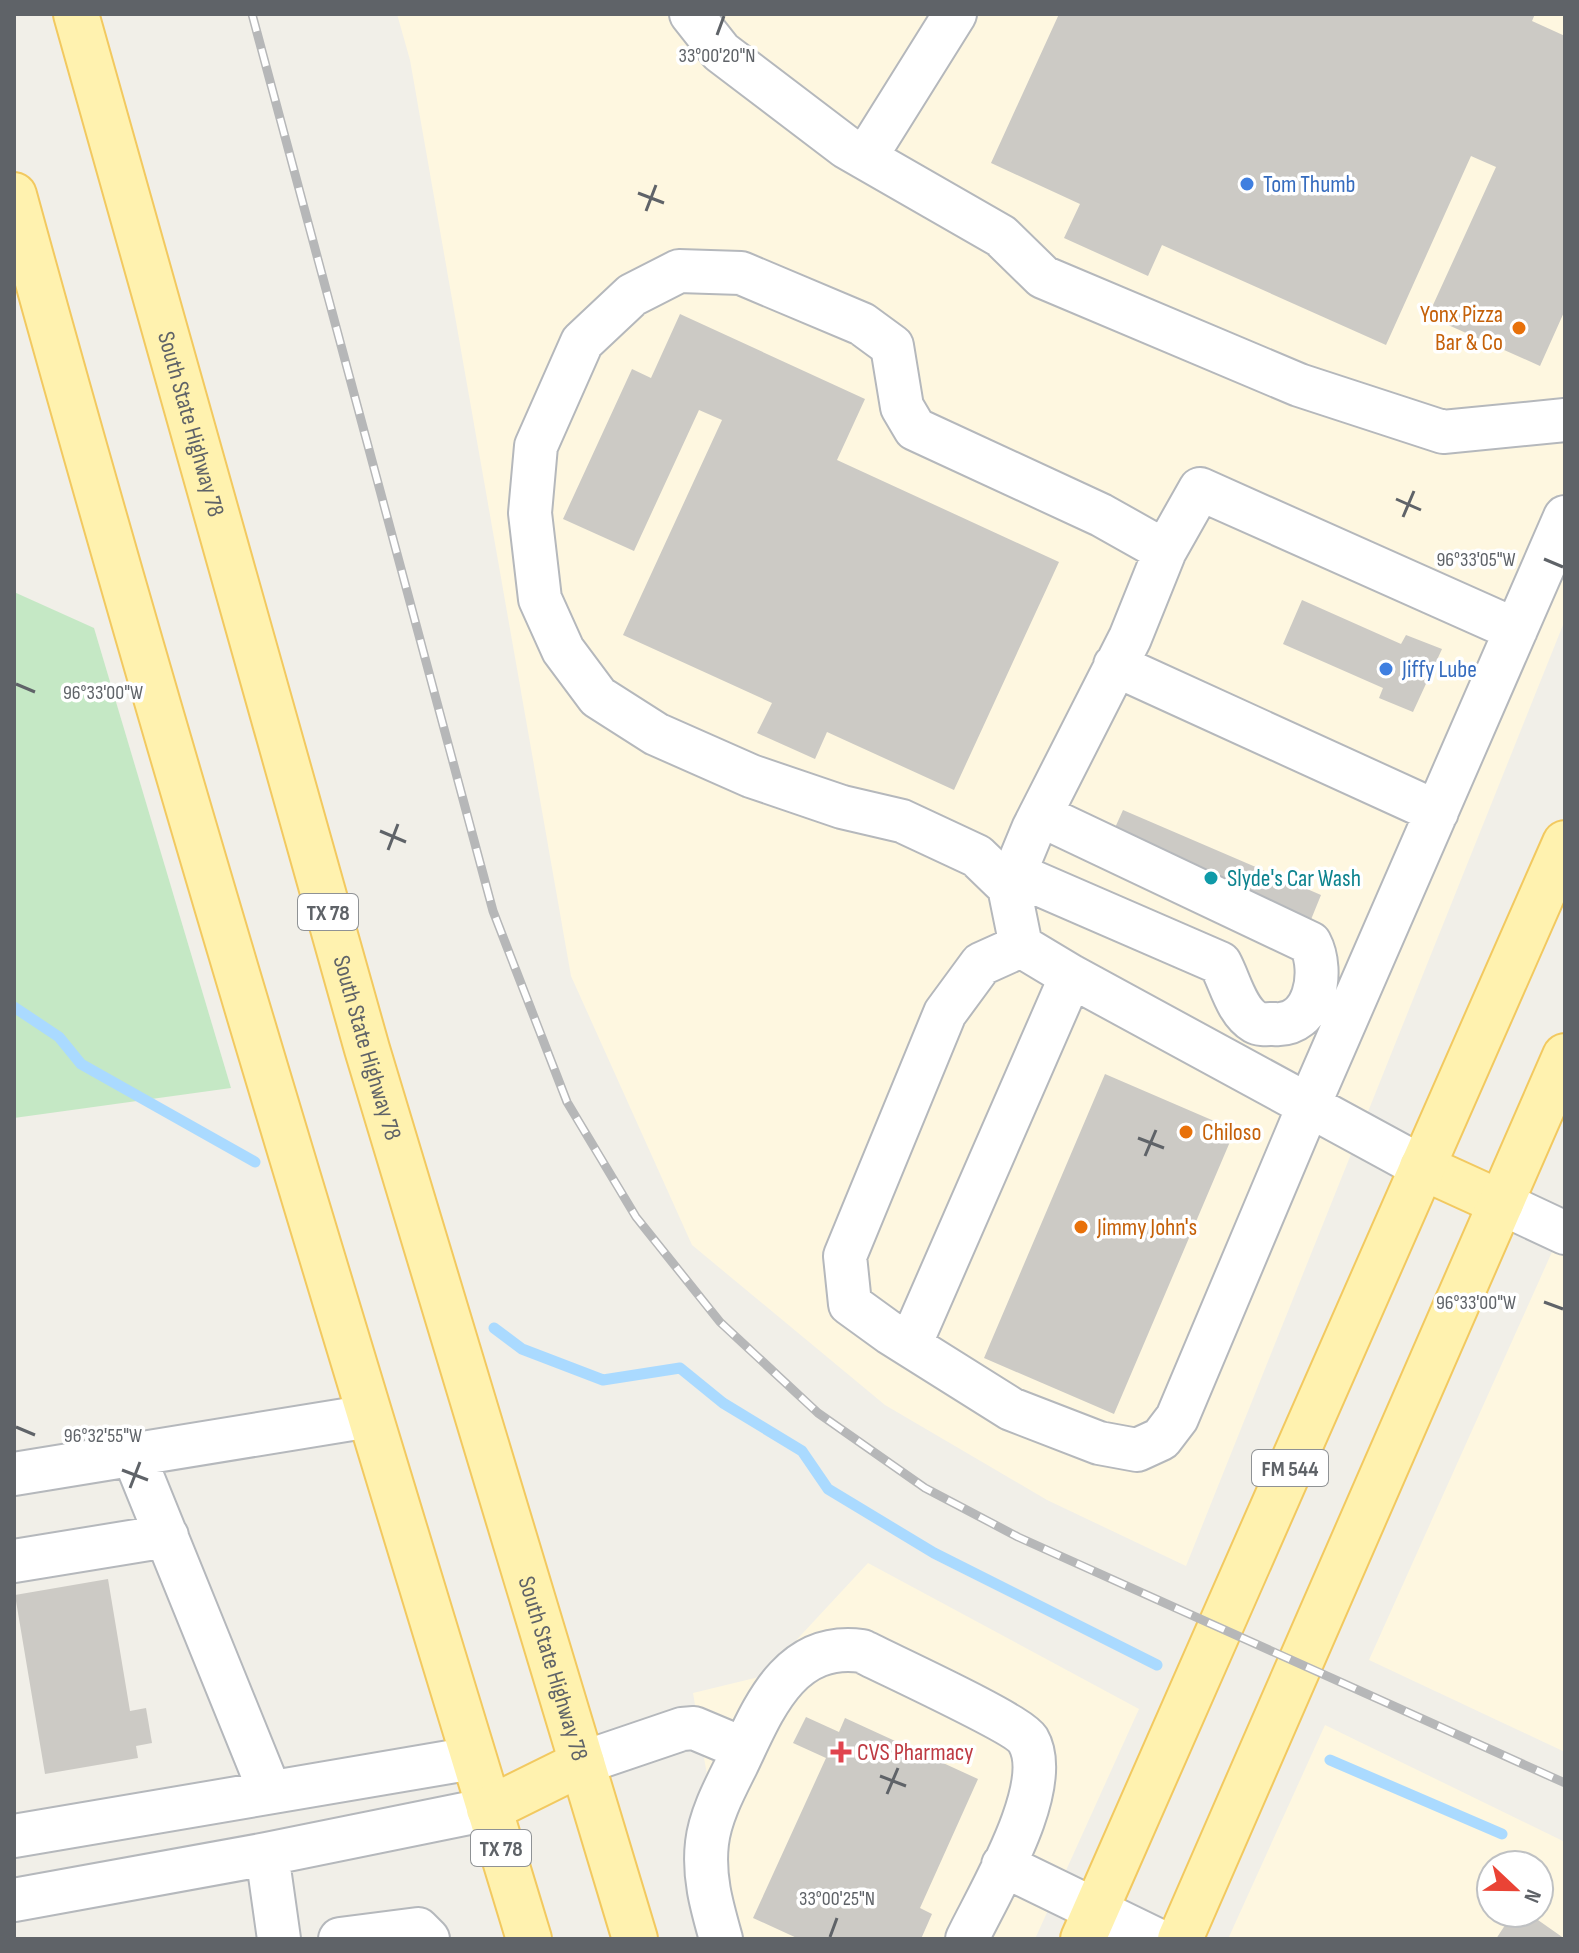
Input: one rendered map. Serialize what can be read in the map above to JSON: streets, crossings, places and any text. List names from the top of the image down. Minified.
{"streets":{"main road":["South State Highway 78","TX 78","FM 544"]},"places":{"other":["Tom Thumb","Yonx Pizza Bar & Co","Jiffy Lube","Slyde's Car Wash","Chiloso","Jimmy John's"],"health":["CVS Pharmacy"]},"north":"right","coordinates":["33°00'20\"N","96°33'05\"W","96°33'00\"W","96°32'55\"W","33°00'25\"N"]}
